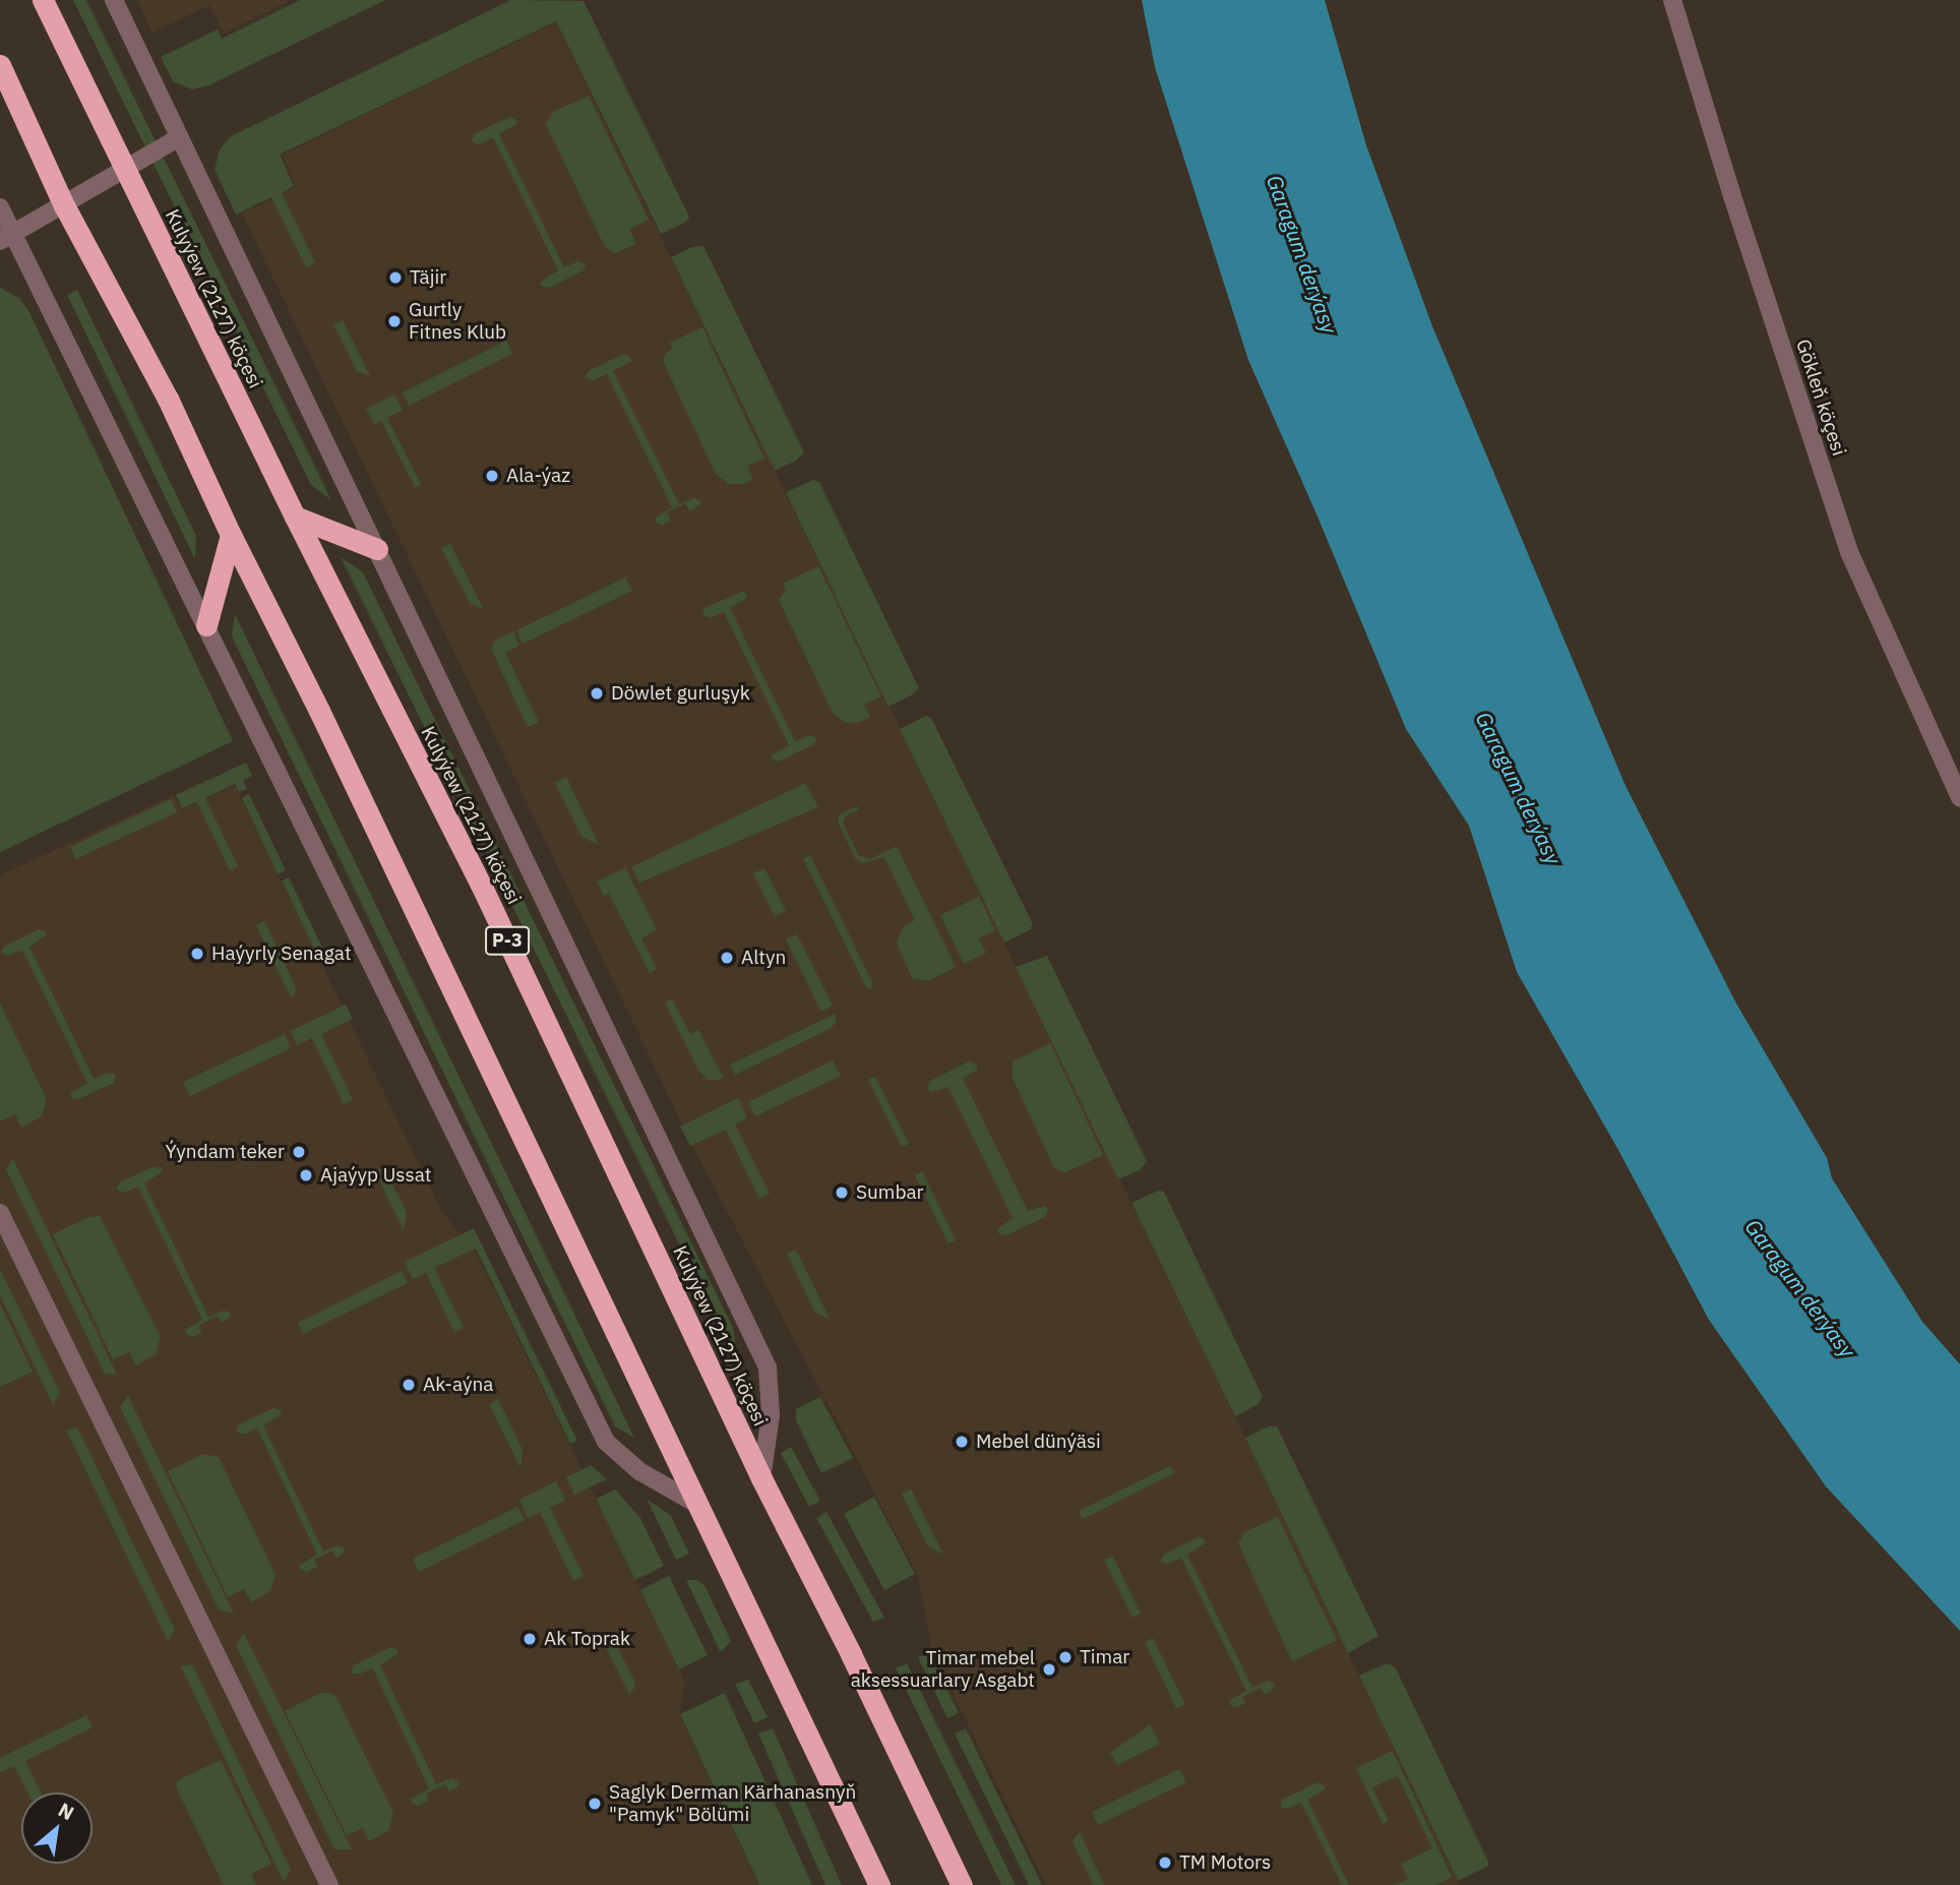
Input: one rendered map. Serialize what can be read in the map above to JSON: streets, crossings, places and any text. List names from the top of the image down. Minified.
{"streets":{"highway":["Kulyýew (2127) köçesi","P-3"],"street":["Gökleň köçesi"]},"water":["Garagum derýasy"],"places":["Täjir","Gurtly Fitnes Klub","Ala-ýaz","Döwlet gurluşyk","Haýyrly Senagat","Altyn","Ýyndam teker","Ajaýyp Ussat","Sumbar","Ak-aýna","Mebel dünýäsi","Ak Toprak","Timar","Timar mebel aksessuarlary Asgabt","Saglyk Derman Kärhanasnyň \"Pamyk\" Bölümi","TM Motors"],"north":"top right"}
